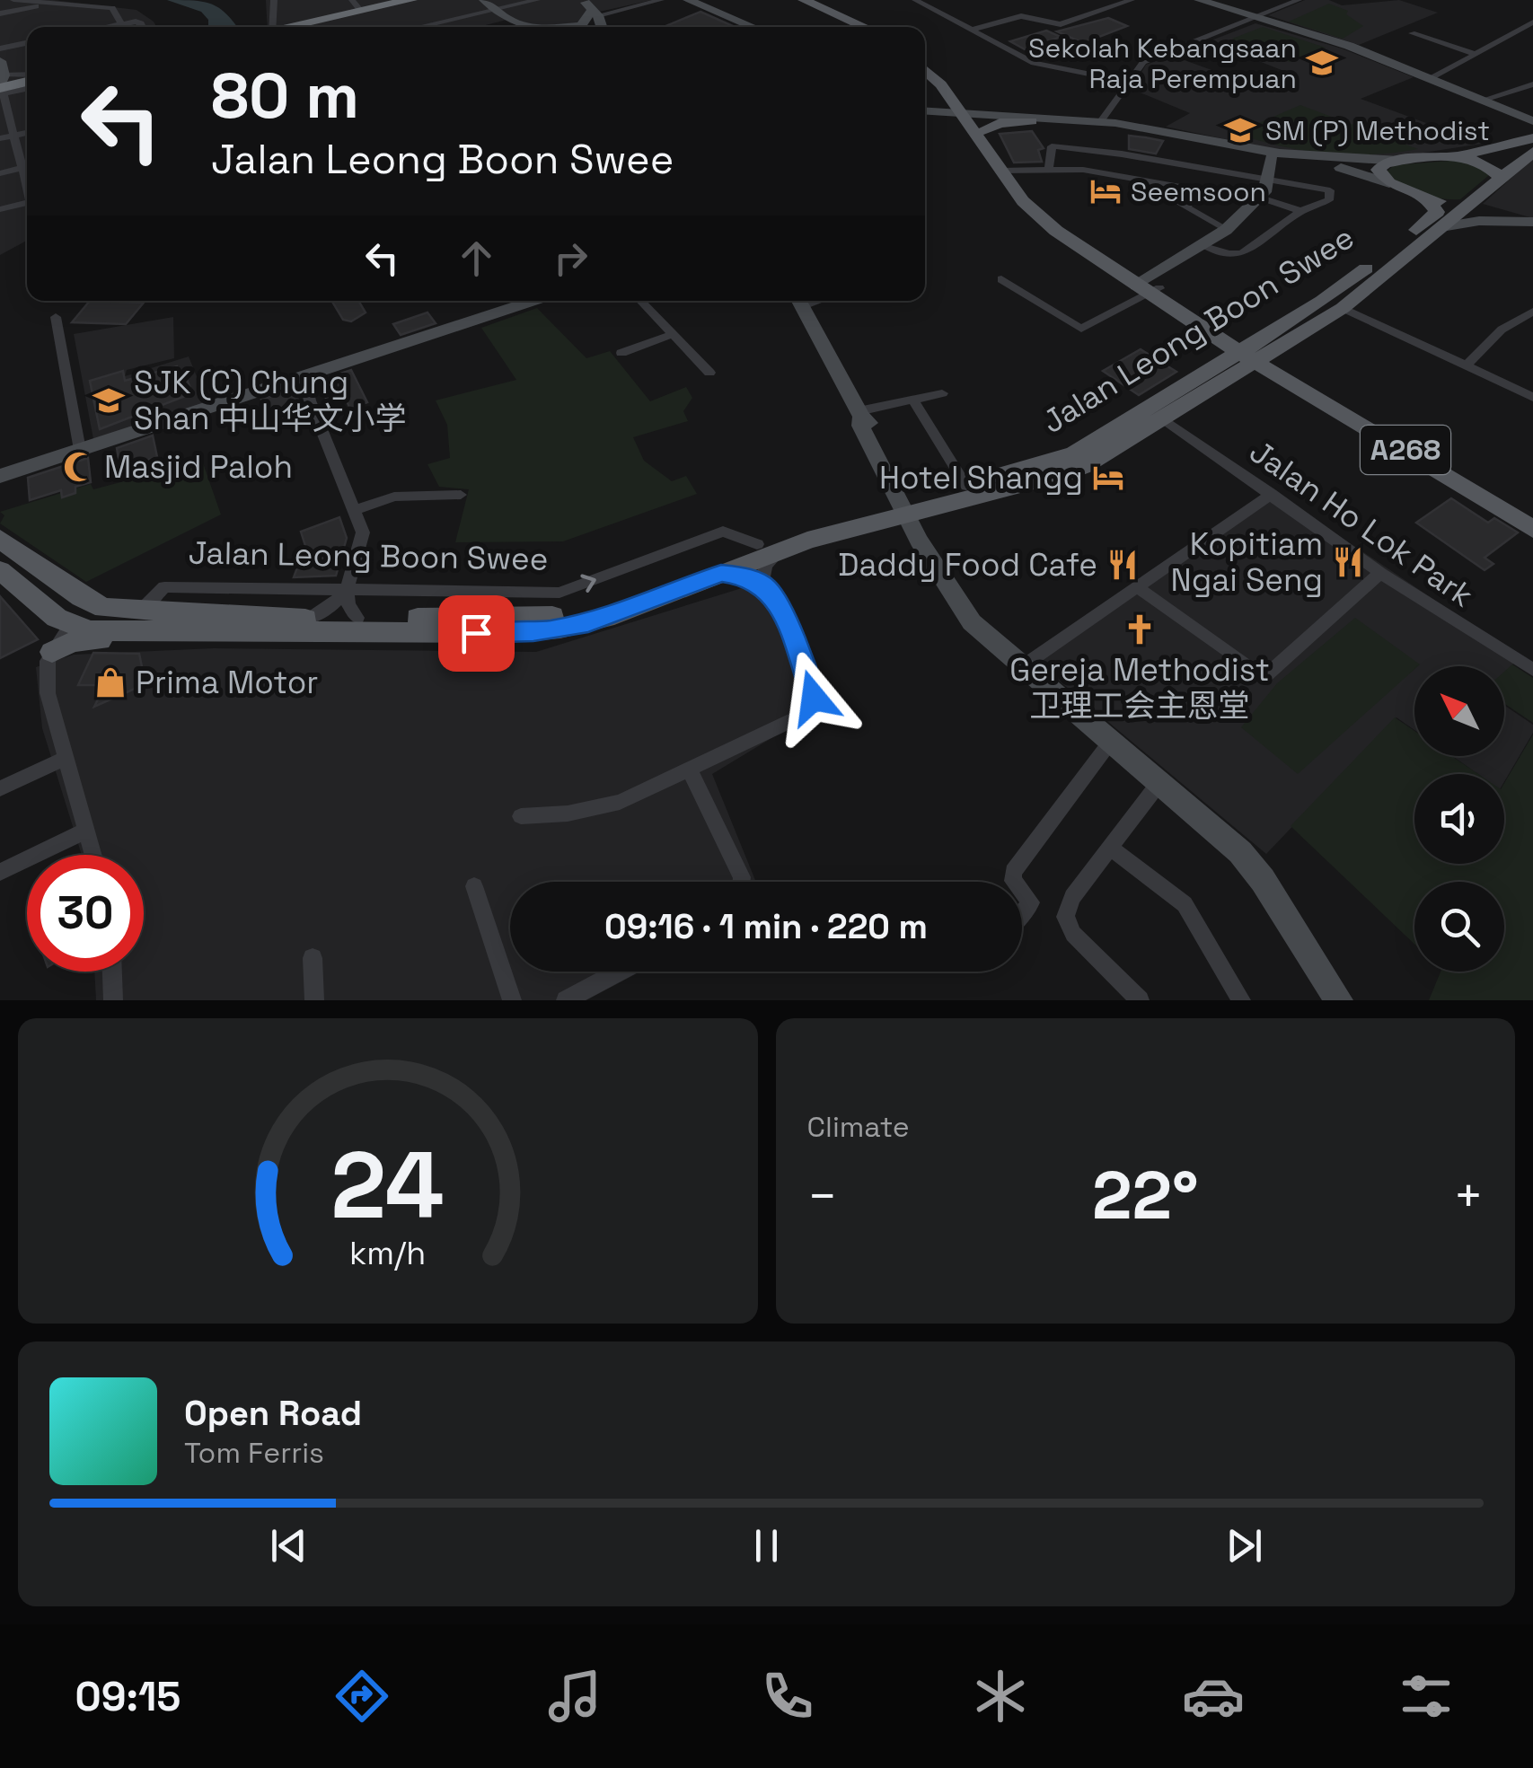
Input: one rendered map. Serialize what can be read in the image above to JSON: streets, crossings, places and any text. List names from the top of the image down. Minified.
{"streets":{"main road":["Jalan Leong Boon Swee","A268"],"street":["Jalan Ho Lok Park"]},"crossings":[["Jalan Leong Boon Swee","A268"],["Jalan Leong Boon Swee","Jalan Ho Lok Park"]],"places":{"school or university":["Sekolah Kebangsaan Raja Perempuan","SM (P) Methodist","SJK (C) Chung Shan 中山华文小学"],"hotel":["Seemsoon","Hotel Shangg"],"mosque":["Masjid Paloh"],"restaurant":["Kopitiam Ngai Seng","Daddy Food Cafe"],"church":["Gereja Methodist 卫理工会主恩堂"],"shop":["Prima Motor"]},"north":"top left","page":{"turn":["80 m","Jalan Leong Boon Swee"],"limit":"30","trip":"09:16 · 1 min · 220 m","tile":"Climate","heat":["−","22°","+"],"song":["Open Road","Tom Ferris"],"tabs":"09:15","gauge":["24","km/h"]}}
